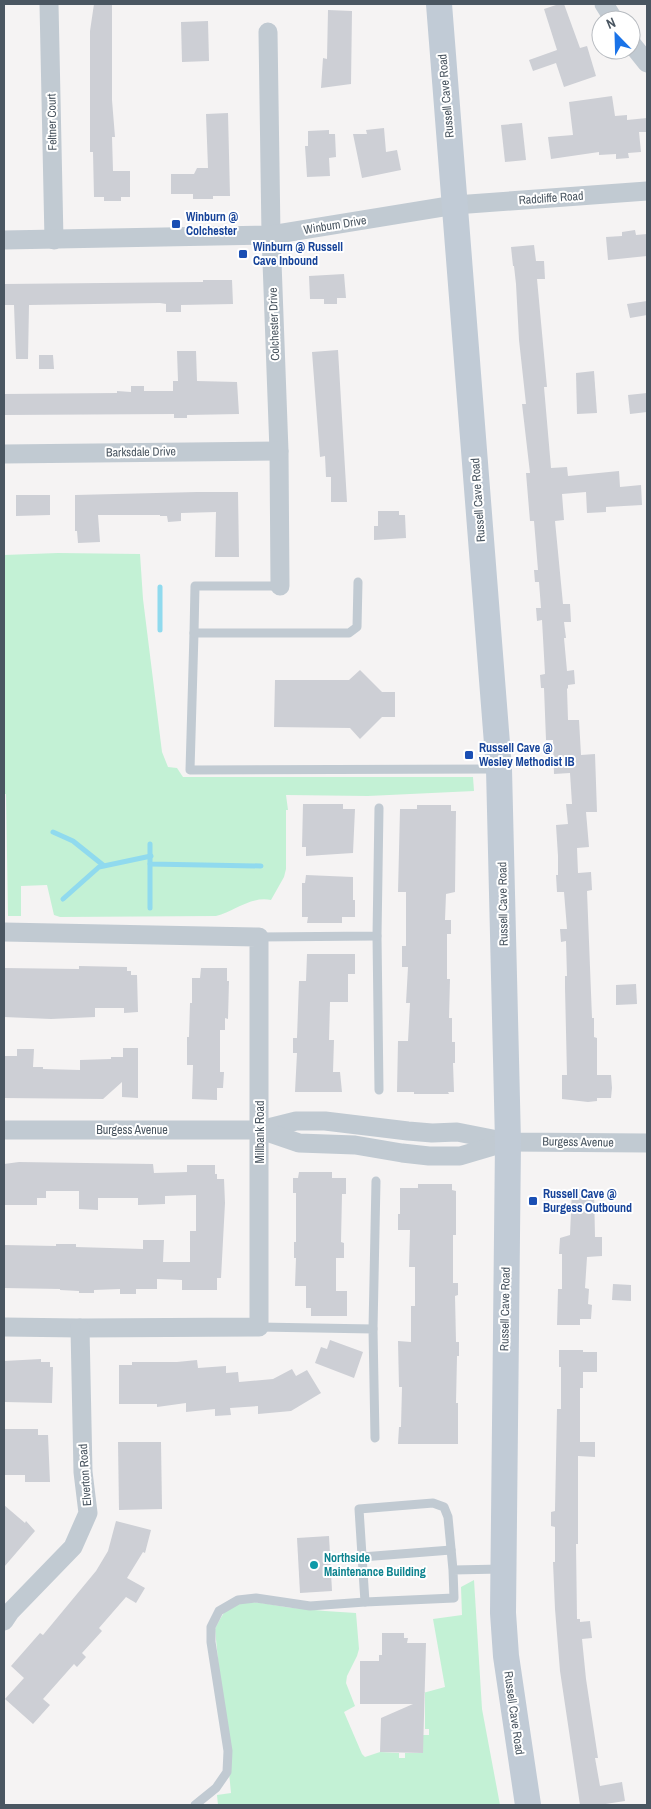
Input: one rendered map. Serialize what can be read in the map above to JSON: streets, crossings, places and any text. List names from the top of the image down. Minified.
{"streets":{"main road":["Russell Cave Road"],"street":["Feltner Court","Radcliffe Road","Winburn Drive","Colchester Drive","Barksdale Drive","Burgess Avenue","Millbank Road","Elverton Road"]},"crossings":[["Russell Cave Road","Radcliffe Road"],["Russell Cave Road","Winburn Drive"],["Russell Cave Road","Burgess Avenue"],["Feltner Court","Winburn Drive"],["Radcliffe Road","Winburn Drive"],["Winburn Drive","Colchester Drive"],["Colchester Drive","Barksdale Drive"],["Burgess Avenue","Millbank Road"]],"places":{"transit":["Winburn @ Colchester","Winburn @ Russell Cave Inbound","Russell Cave @ Wesley Methodist IB","Russell Cave @ Burgess Outbound"],"other":["Northside Maintenance Building"]},"north":"top left"}
